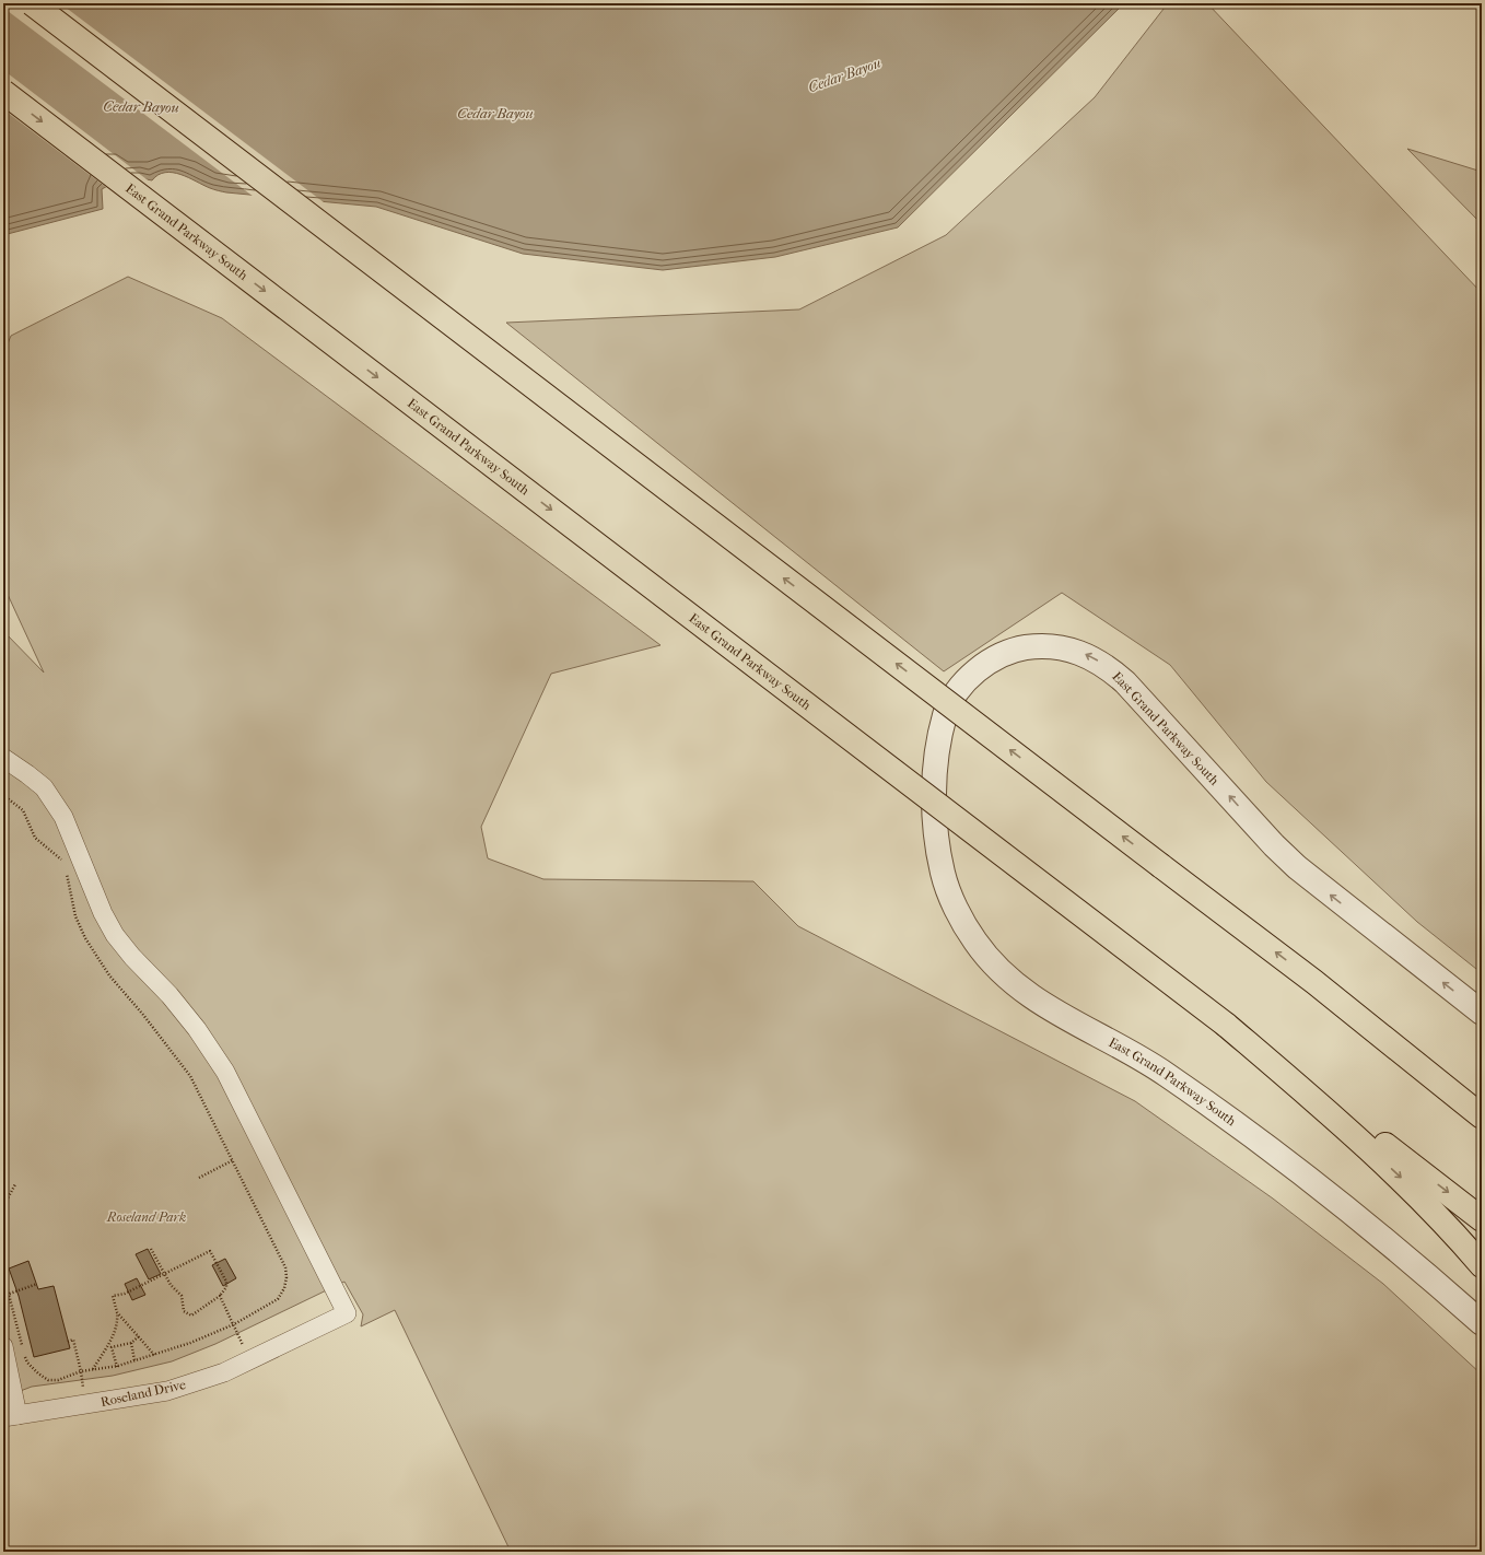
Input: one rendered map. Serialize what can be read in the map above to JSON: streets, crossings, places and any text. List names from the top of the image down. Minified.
{"streets":{"highway":["East Grand Parkway South"],"street":["Roseland Drive"]},"water":["Cedar Bayou"],"parks":["Roseland Park"]}
